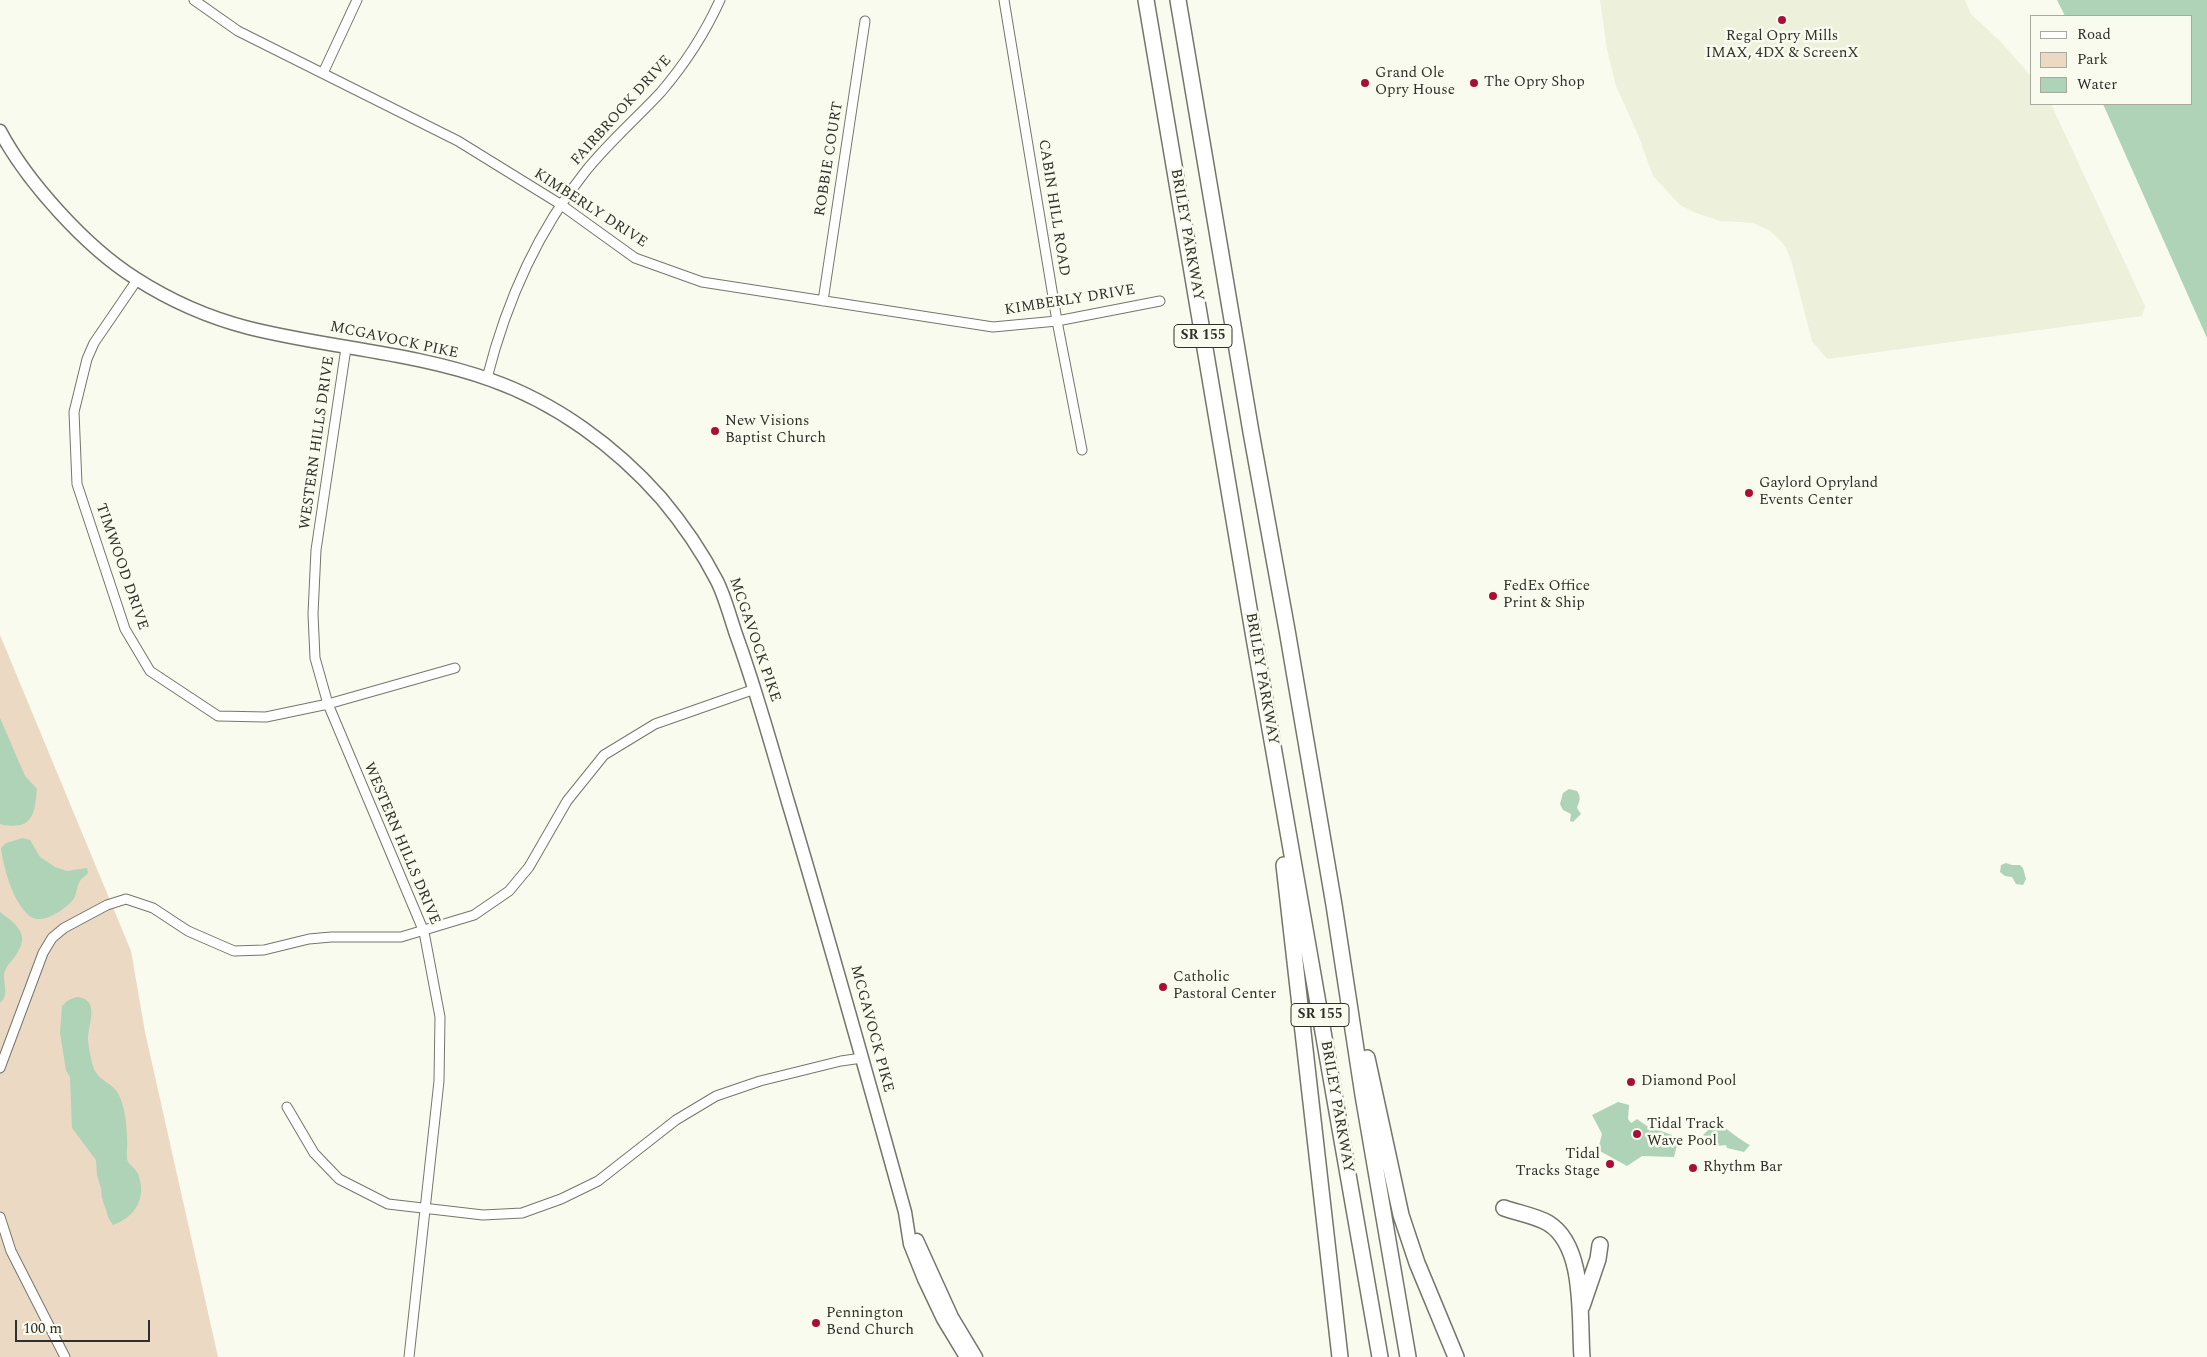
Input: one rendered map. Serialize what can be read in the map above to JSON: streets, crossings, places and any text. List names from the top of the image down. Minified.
{"streets":{"highway":["BRILEY PARKWAY","SR 155"],"main road":["MCGAVOCK PIKE"],"street":["FAIRBROOK DRIVE","ROBBIE COURT","CABIN HILL ROAD","KIMBERLY DRIVE","WESTERN HILLS DRIVE","TIMWOOD DRIVE"]},"crossings":[["FAIRBROOK DRIVE","KIMBERLY DRIVE"],["FAIRBROOK DRIVE","MCGAVOCK PIKE"],["ROBBIE COURT","KIMBERLY DRIVE"],["CABIN HILL ROAD","KIMBERLY DRIVE"],["MCGAVOCK PIKE","WESTERN HILLS DRIVE"],["MCGAVOCK PIKE","TIMWOOD DRIVE"],["WESTERN HILLS DRIVE","TIMWOOD DRIVE"]],"places":["Regal Opry Mills IMAX, 4DX & ScreenX","Grand Ole Opry House","The Opry Shop","New Visions Baptist Church","Gaylord Opryland Events Center","FedEx Office Print & Ship","Catholic Pastoral Center","Diamond Pool","Tidal Track Wave Pool","Tidal Tracks Stage","Rhythm Bar","Pennington Bend Church"],"legend":["Road","Park","Water"],"scale_bar":"100 m"}
